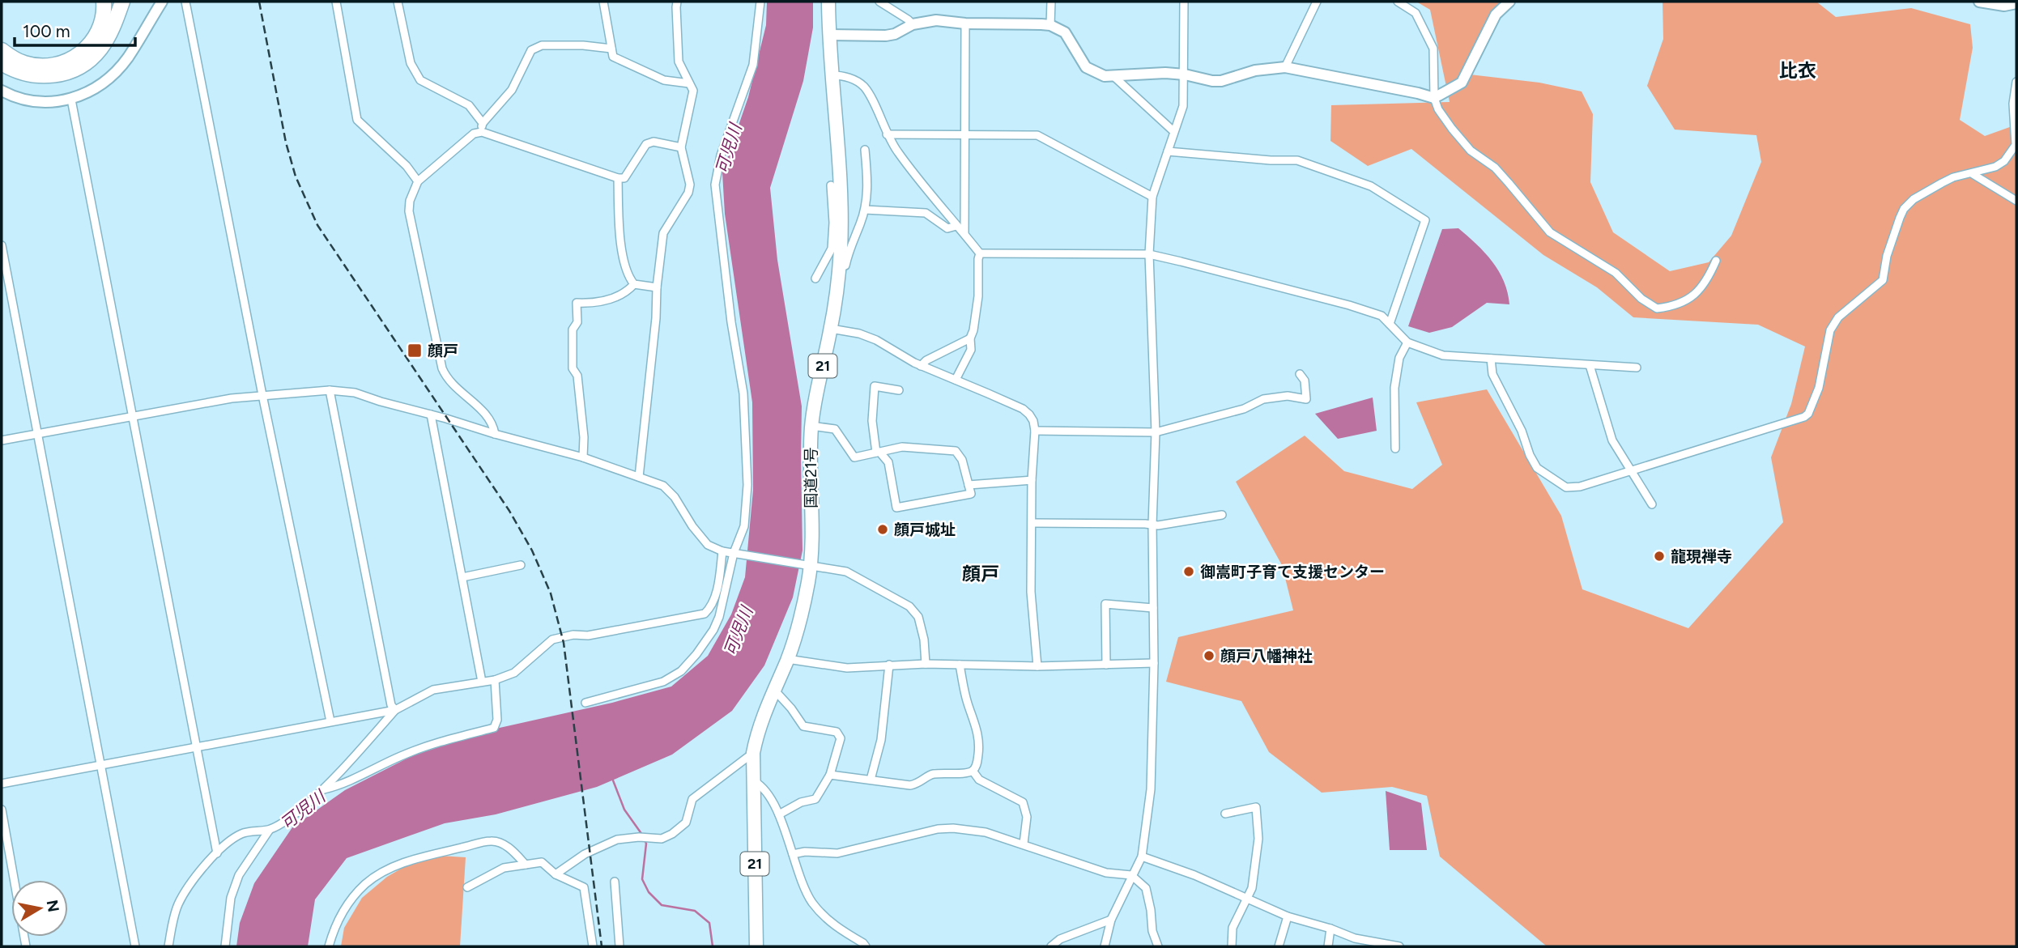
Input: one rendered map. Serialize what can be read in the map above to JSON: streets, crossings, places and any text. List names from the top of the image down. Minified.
{"streets":{"highway":["21","国道21号"]},"districts":["比衣","顔戸"],"water":["可児川"],"places":{"transit":["顔戸"],"other":["顔戸城址","龍現禅寺","御嵩町子育て支援センター","顔戸八幡神社"]},"scale_bar":"100 m","north":"right"}
